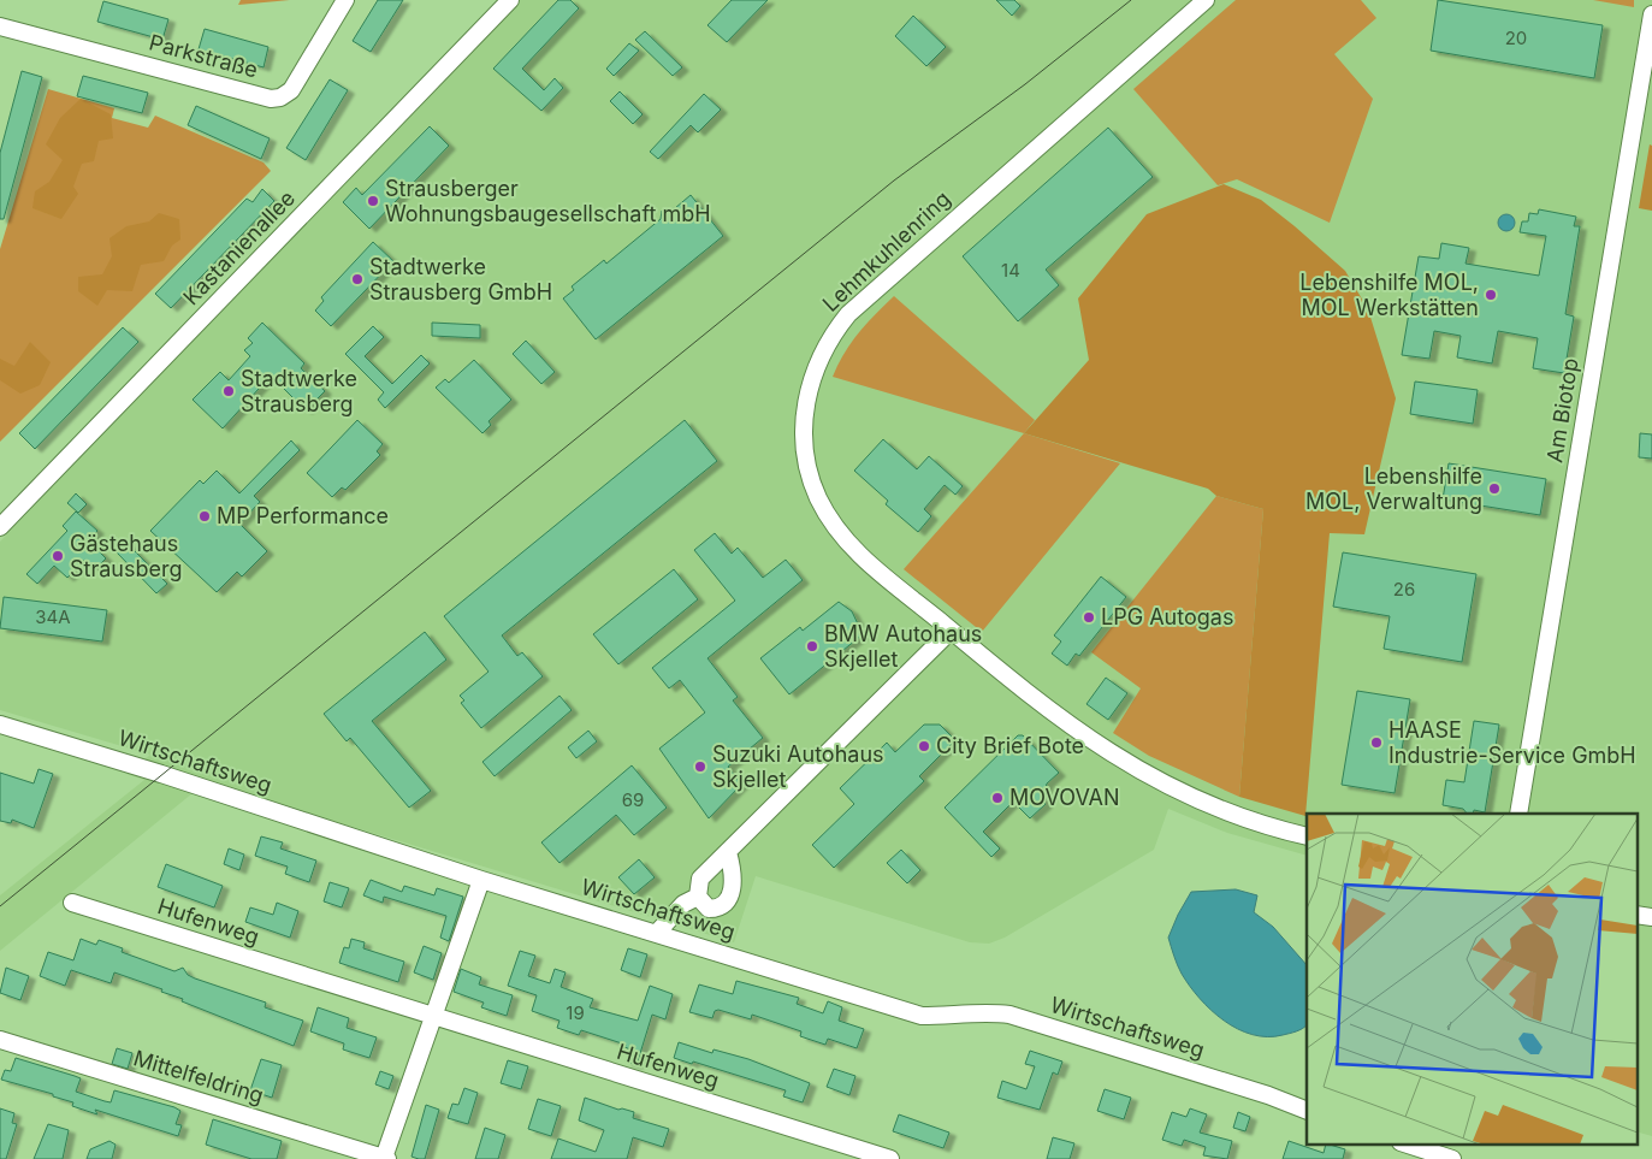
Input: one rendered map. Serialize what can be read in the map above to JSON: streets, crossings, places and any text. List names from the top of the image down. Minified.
{"streets":{"street":["Parkstraße","Kastanienallee","Lehmkuhlenring","Am Biotop","Wirtschaftsweg","Hufenweg","Mittelfeldring"]},"crossings":[["Hufenweg","Mittelfeldring"]],"places":["Strausberger Wohnungsbaugesellschaft mbH","Stadtwerke Strausberg GmbH","Lebenshilfe MOL, MOL Werkstätten","Stadtwerke Strausberg","Lebenshilfe MOL, Verwaltung","MP Performance","Gästehaus Strausberg","LPG Autogas","BMW Autohaus Skjellet","HAASE Industrie-Service GmbH","City Brief Bote","Suzuki Autohaus Skjellet","MOVOVAN"],"house_numbers":["20","14","26","34A","69","19"]}
